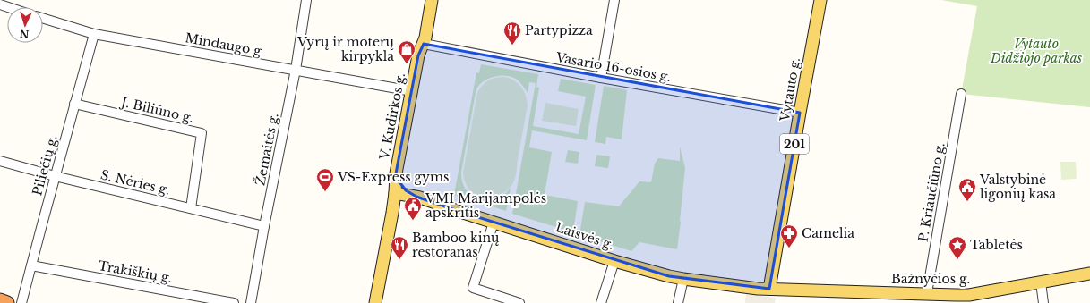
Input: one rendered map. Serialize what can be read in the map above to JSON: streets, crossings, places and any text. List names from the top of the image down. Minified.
{"streets":{"main road":["Vytauto g.","V. Kudirkos g.","201","Laisvės g.","Bažnyčios g."],"street":["Mindaugo g.","Vasario 16-osios g.","J. Biliūno g.","Žemaitės g.","Piliečių g.","S. Nėries g.","P. Kriaučiūno g.","Trakiškių g."]},"crossings":[["Mindaugo g.","V. Kudirkos g."],["Mindaugo g.","Žemaitės g."],["Mindaugo g.","Piliečių g."],["Vasario 16-osios g.","Vytauto g."],["Vasario 16-osios g.","V. Kudirkos g."],["Vytauto g.","Laisvės g."],["Vytauto g.","Bažnyčios g."],["J. Biliūno g.","Piliečių g."],["J. Biliūno g.","S. Nėries g."],["V. Kudirkos g.","Laisvės g."],["Žemaitės g.","S. Nėries g."],["Piliečių g.","S. Nėries g."],["Piliečių g.","Trakiškių g."],["P. Kriaučiūno g.","Bažnyčios g."],["Laisvės g.","Bažnyčios g."]],"parks":["Vytauto Didžiojo parkas"],"places":{"restaurant":["Partypizza","Bamboo kinų restoranas"],"shop":["Vyrų ir moterų kirpykla"],"sports":["VS-Express gyms"],"public building":["Valstybinė ligonių kasa","VMI Marijampolės apskritis"],"pharmacy":["Camelia"],"place":["Tabletės"]},"north":"bottom"}
